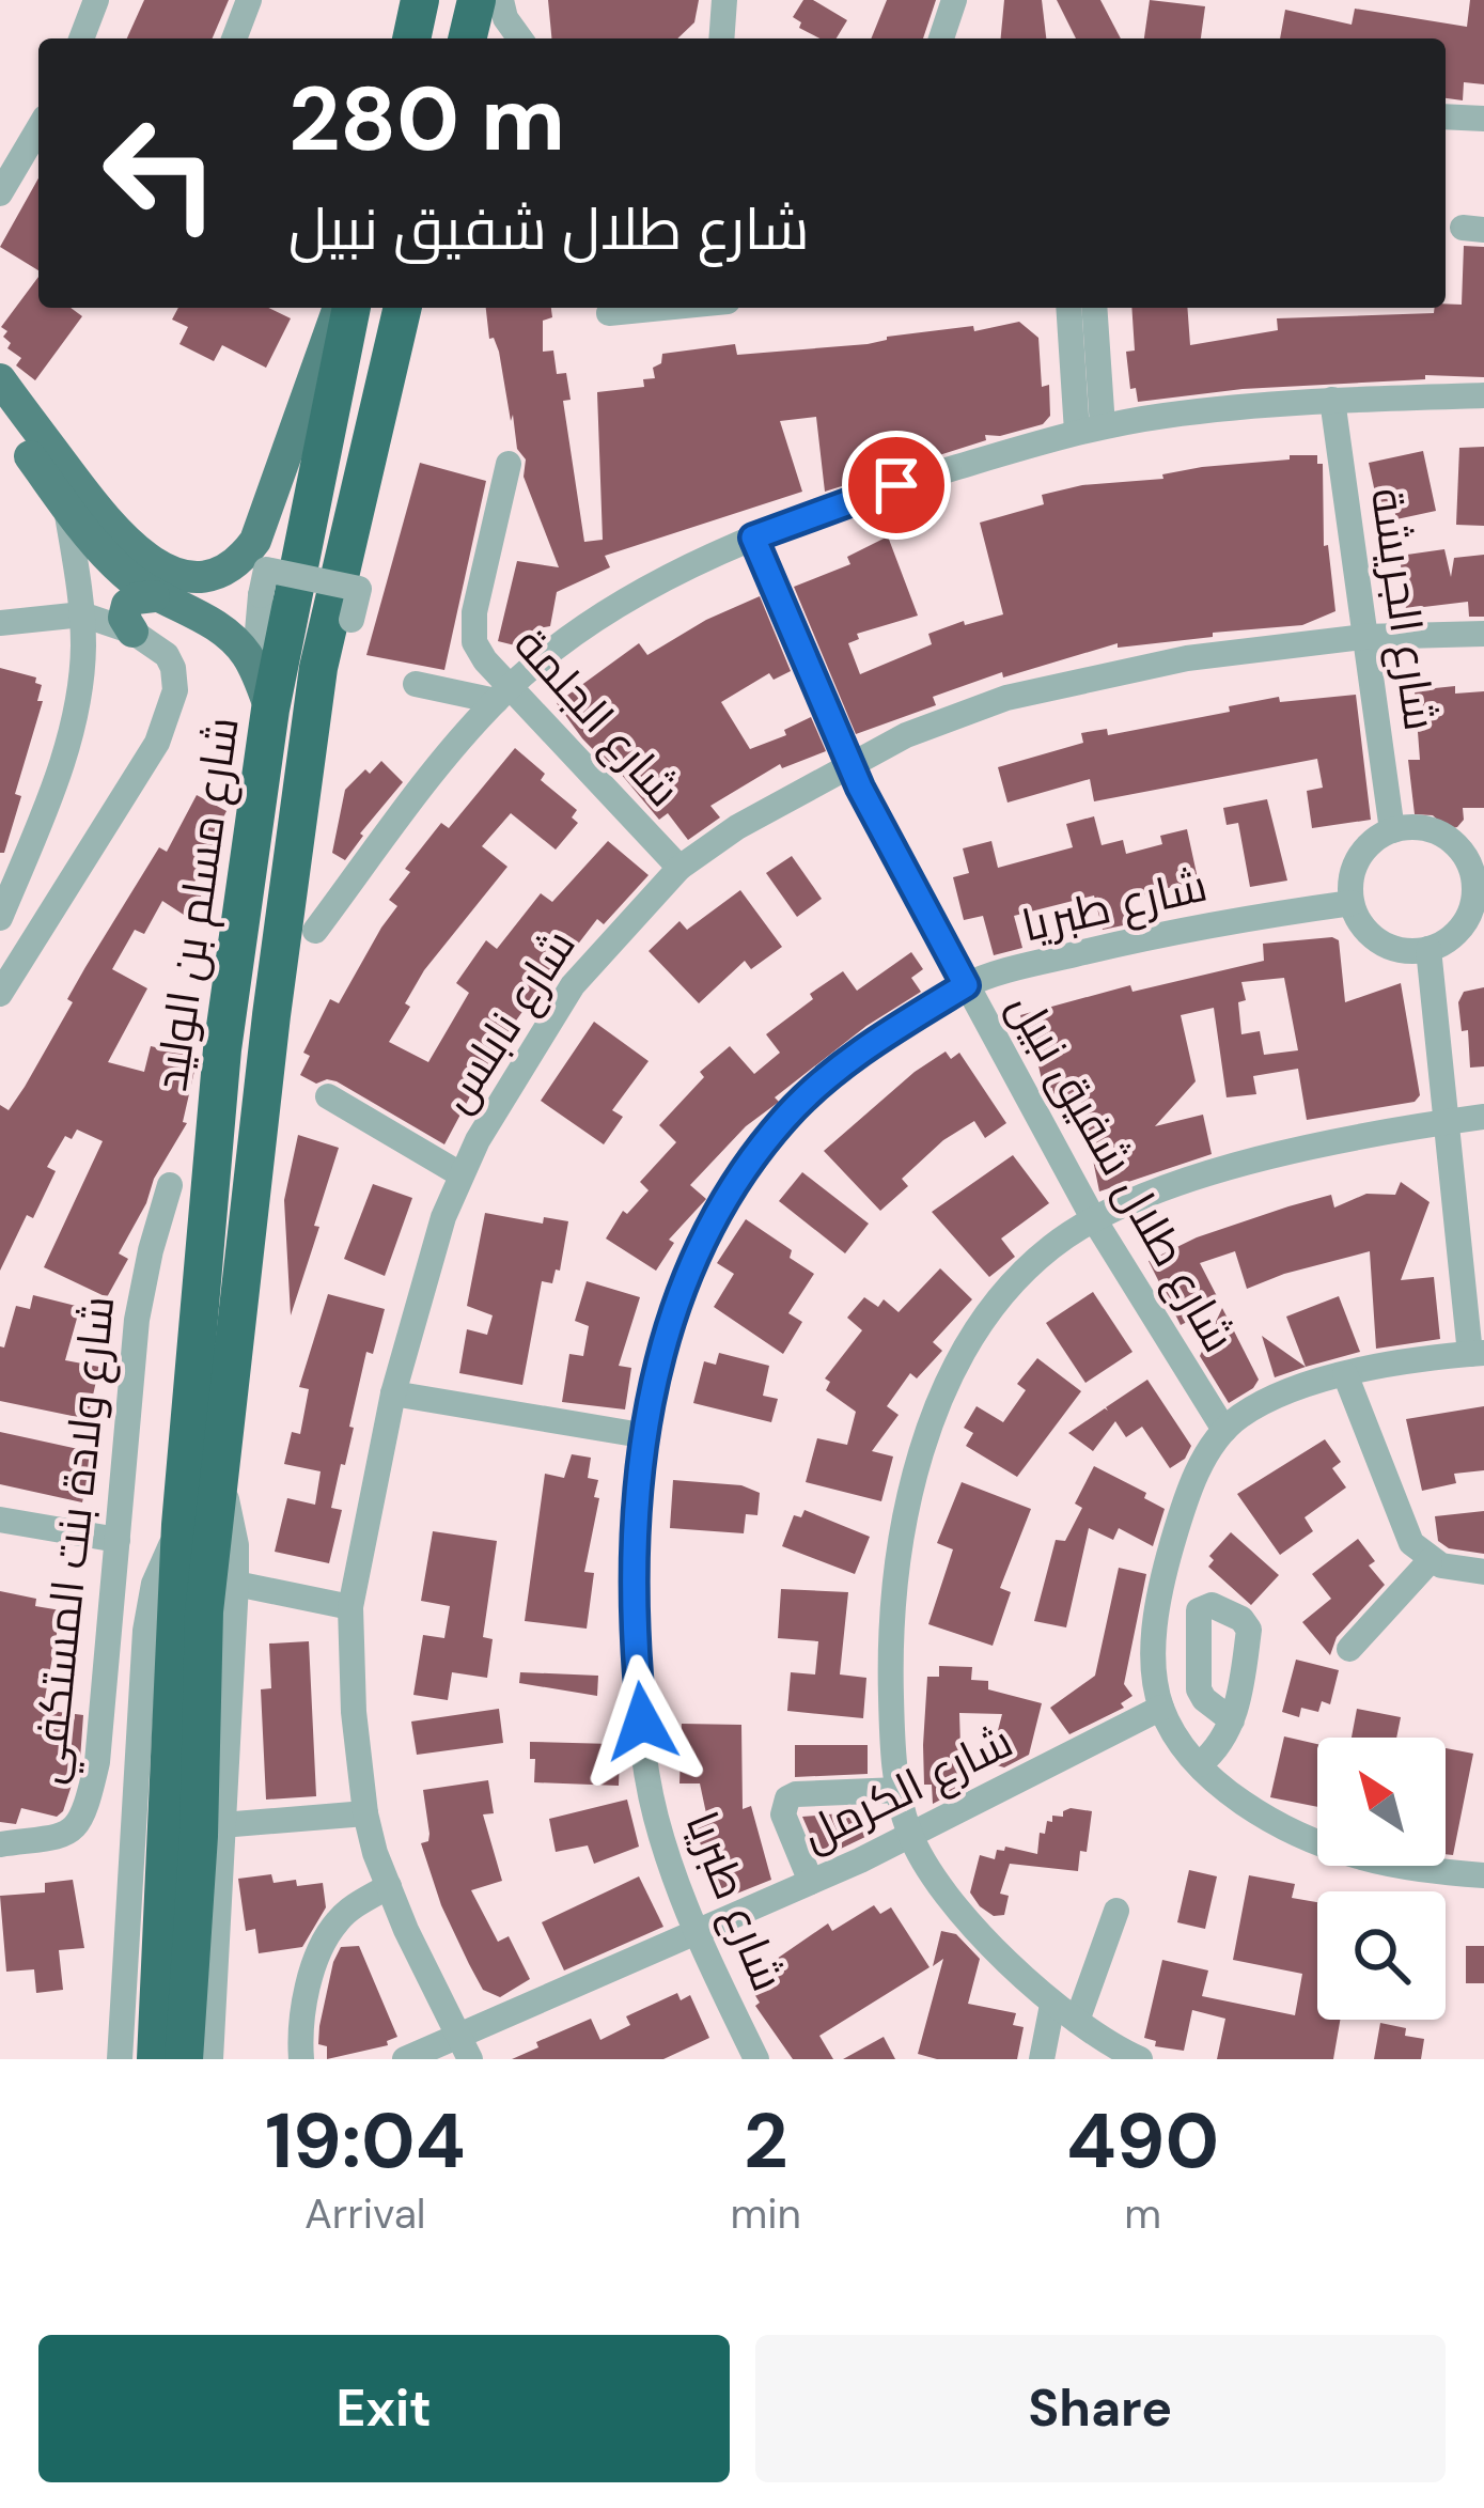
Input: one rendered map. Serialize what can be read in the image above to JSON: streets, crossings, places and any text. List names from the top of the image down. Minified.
{"streets":{"highway":["شارع مسلم بن الوليد"],"street":["شارع الجريشة","شارع الجلمة","شارع طبريا","شارع نابلس","شارع طلال شفيق نبيل","شارع ولادة بنت المستكفي","شارع الكرمل"]},"crossings":[["شارع الجريشة","شارع طبريا"],["شارع الجريشة","شارع نابلس"],["شارع الجلمة","شارع نابلس"],["شارع طبريا","شارع طلال شفيق نبيل"],["شارع طبريا","شارع الكرمل"],["شارع نابلس","شارع طلال شفيق نبيل"],["شارع نابلس","شارع الكرمل"]],"north":"top left","page":{"turn":["280 m","شارع طلال شفيق نبيل"],"eta":["19:04","Arrival","2","min","490","m"],"buttons":["Exit","Share"]}}
